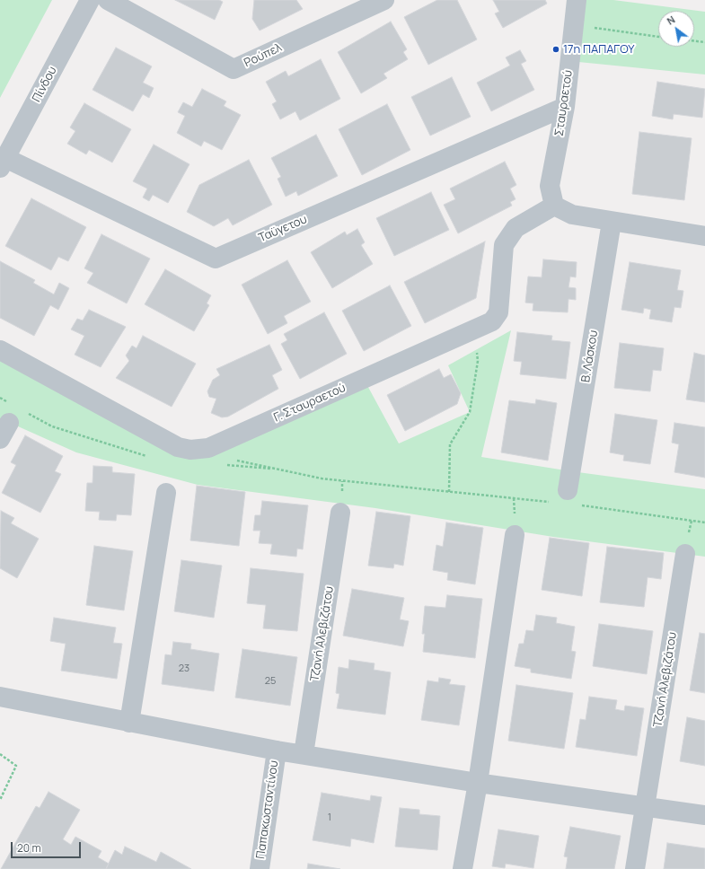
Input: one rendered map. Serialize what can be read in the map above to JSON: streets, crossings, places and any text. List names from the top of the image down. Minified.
{"streets":{"street":["Ρούπελ","Πίνδου","Σταυραετού","Ταϋγετου","Β. Λάσκου","Γ. Σταυραετού","Τζανή Αλεβιζάτου","Παπακωσταντίνου"]},"crossings":[["Πίνδου","Ταϋγετου"],["Σταυραετού","Ταϋγετου"],["Σταυραετού","Γ. Σταυραετού"]],"places":["17η ΠΑΠΑΓΟΥ"],"house_numbers":["23","25","1"],"scale_bar":"20 m","north":"top left"}
